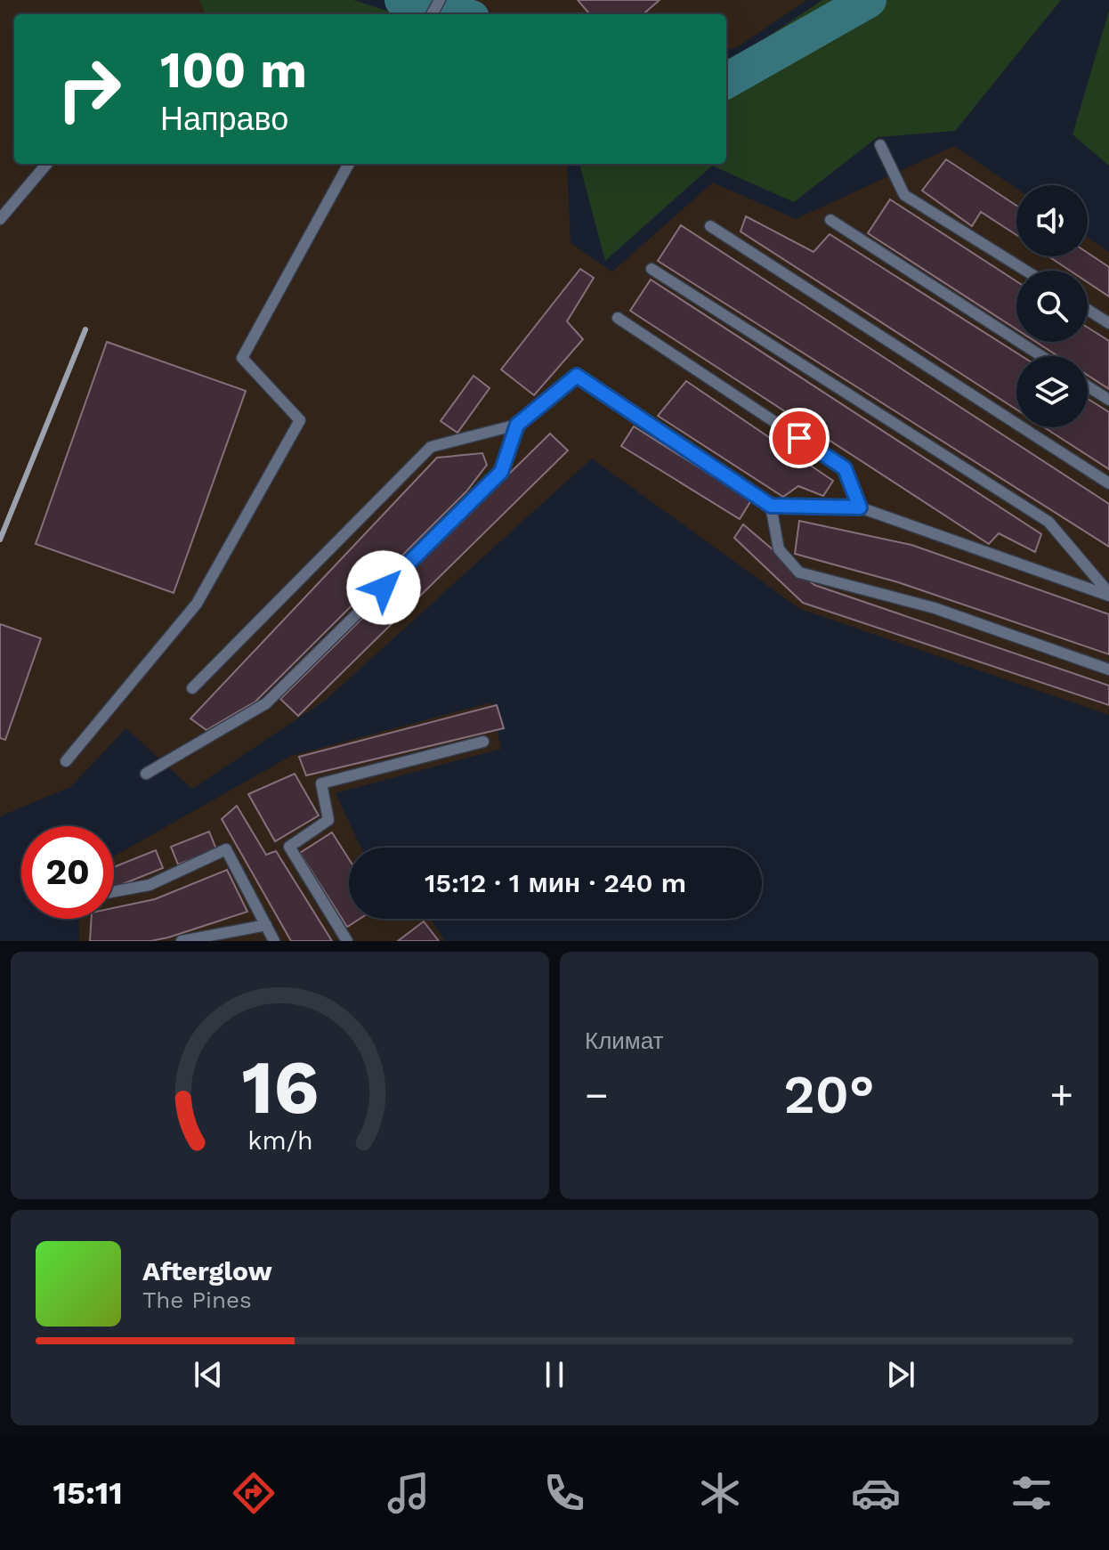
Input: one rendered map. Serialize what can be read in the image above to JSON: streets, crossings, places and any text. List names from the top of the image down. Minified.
{"page":{"turn":["100 m","Направо"],"limit":"20","trip":"15:12 · 1 мин · 240 m","tile":"Климат","heat":["−","20°","+"],"song":["Afterglow","The Pines"],"tabs":"15:11","gauge":["16","km/h"]}}
